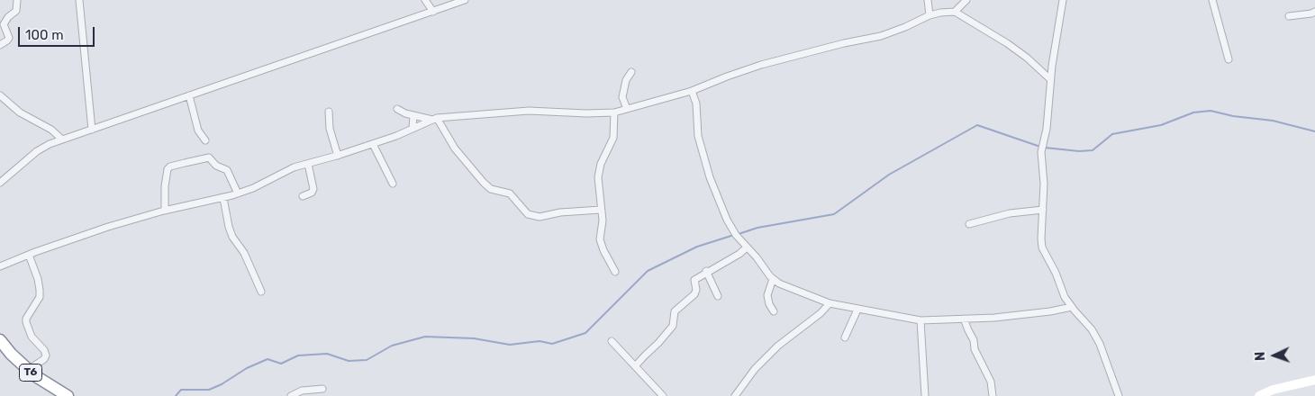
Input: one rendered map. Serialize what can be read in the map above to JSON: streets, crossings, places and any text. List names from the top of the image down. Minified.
{"streets":{"highway":["T6"]},"scale_bar":"100 m","north":"left"}
